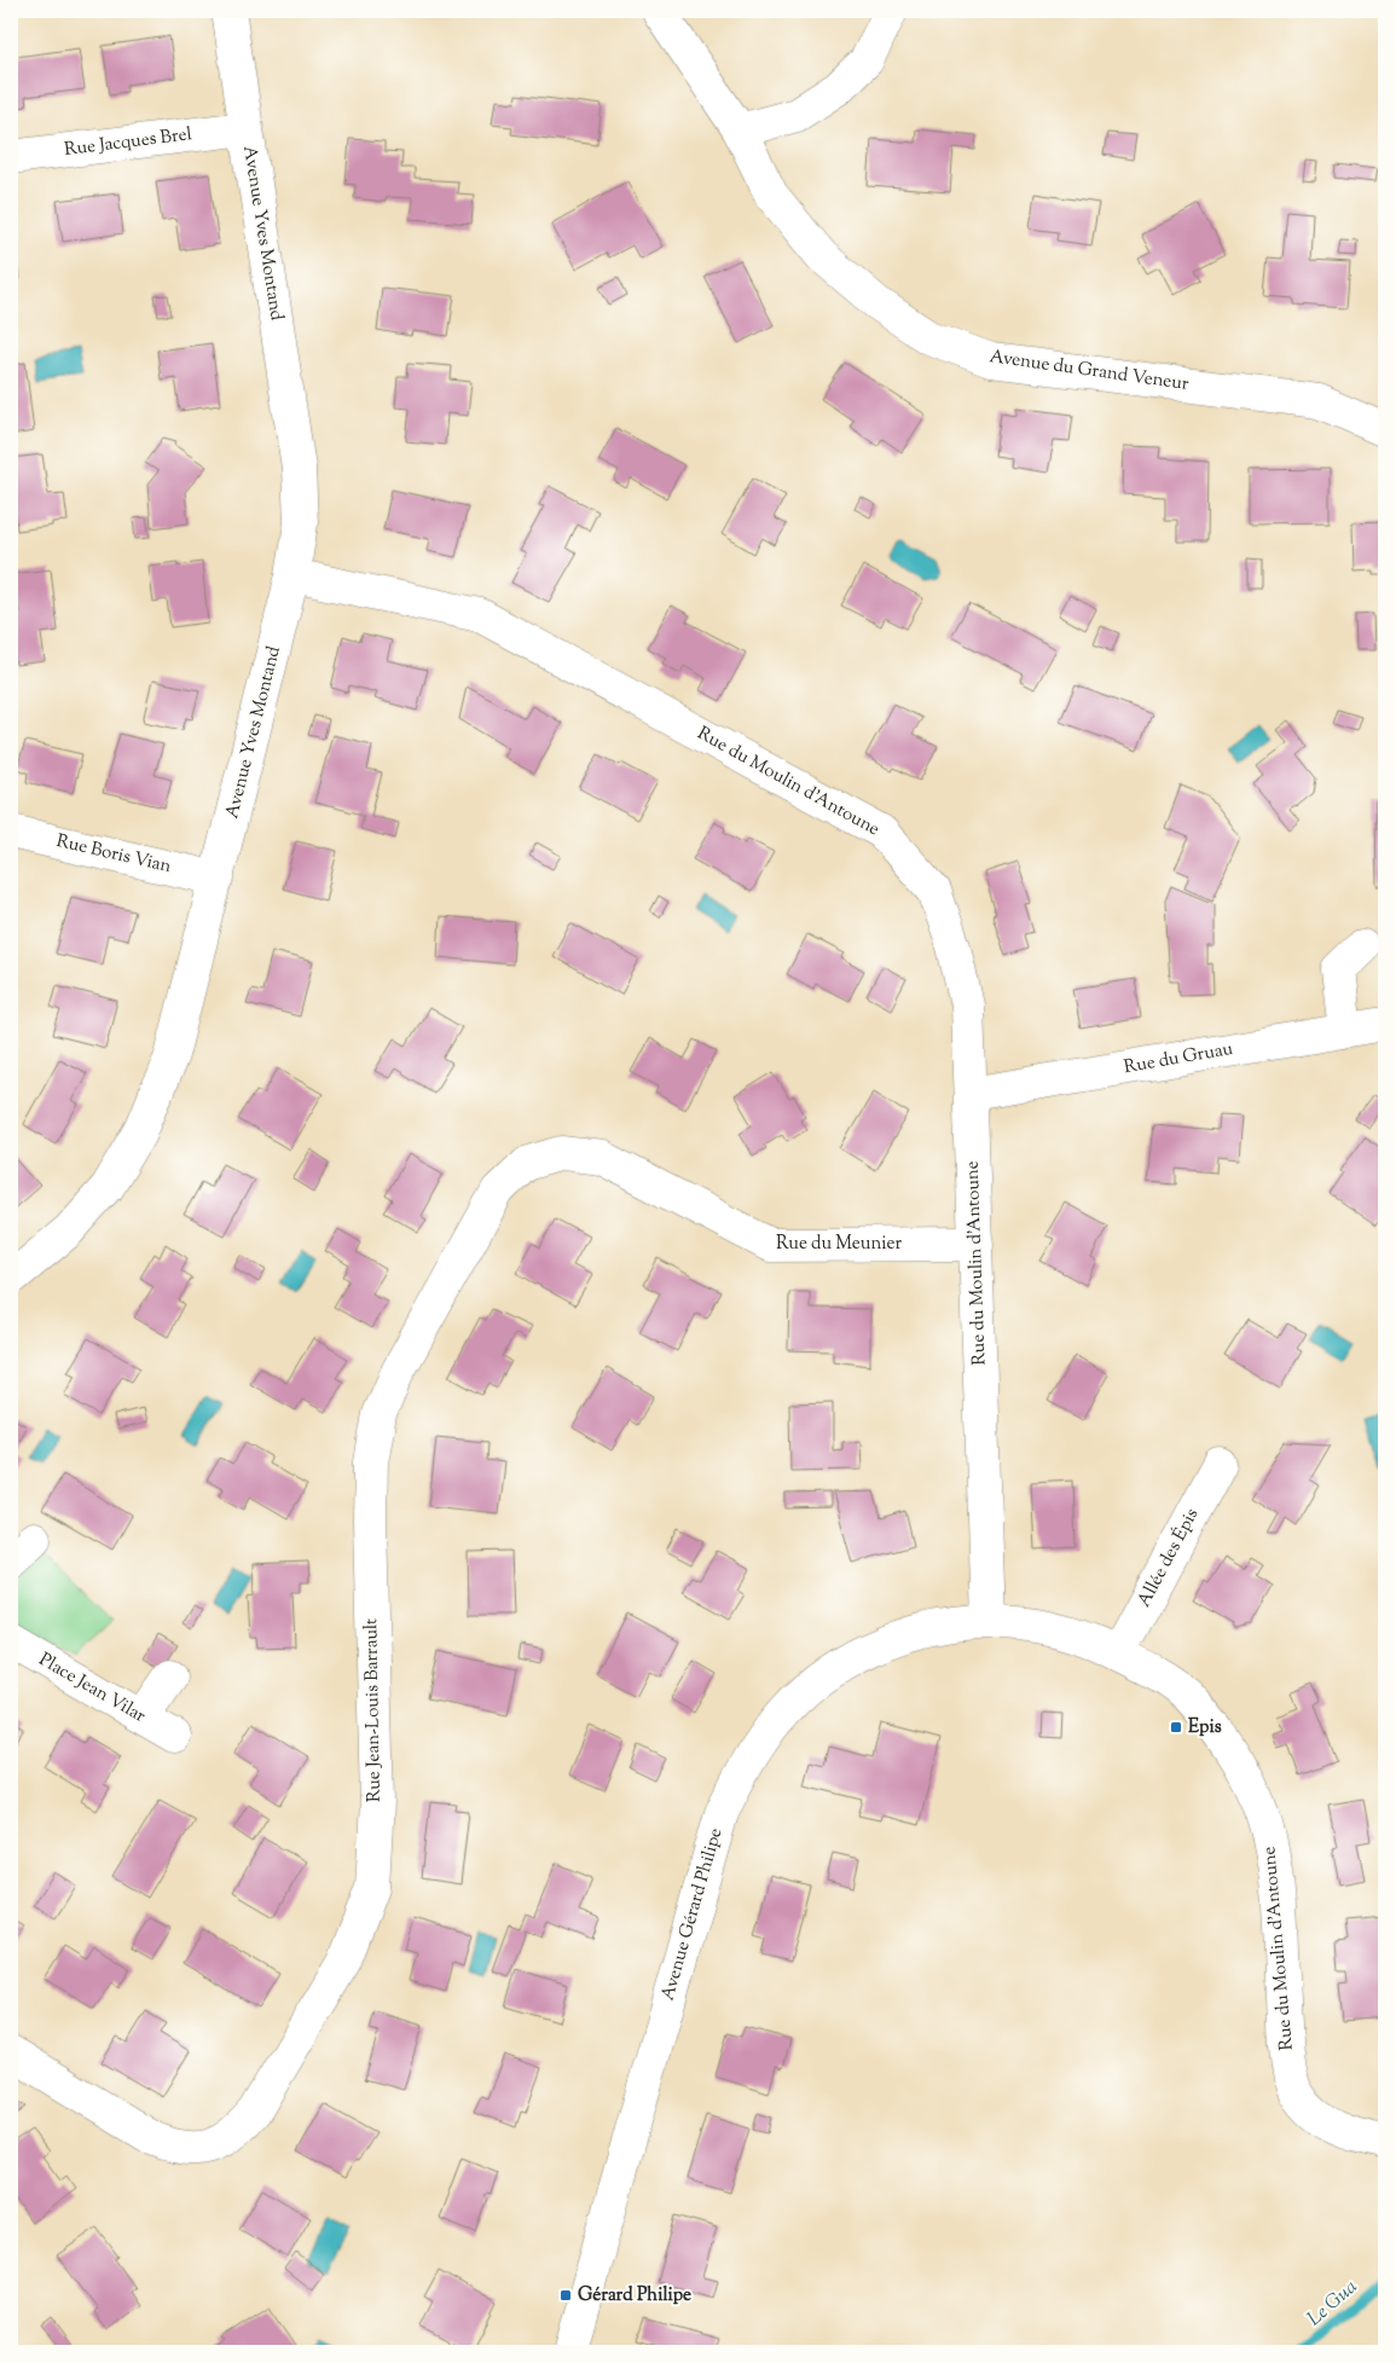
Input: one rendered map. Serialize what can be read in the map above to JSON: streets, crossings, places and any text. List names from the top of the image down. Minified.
{"streets":{"street":["Rue Jacques Brel","Avenue Yves Montand","Avenue du Grand Veneur","Rue du Moulin d'Antoune","Rue Boris Vian","Rue du Gruau","Rue du Meunier","Allée des Épis","Place Jean Vilar","Rue Jean-Louis Barrault","Avenue Gérard Philipe"]},"crossings":[["Rue Jacques Brel","Avenue Yves Montand"],["Avenue Yves Montand","Rue du Moulin d'Antoune"],["Avenue Yves Montand","Rue Boris Vian"],["Rue du Moulin d'Antoune","Rue du Gruau"],["Rue du Moulin d'Antoune","Rue du Meunier"],["Rue du Moulin d'Antoune","Allée des Épis"],["Rue du Moulin d'Antoune","Avenue Gérard Philipe"],["Rue du Meunier","Rue Jean-Louis Barrault"]],"water":["Le Gua"],"places":{"transit":["Epis","Gérard Philipe"]}}
